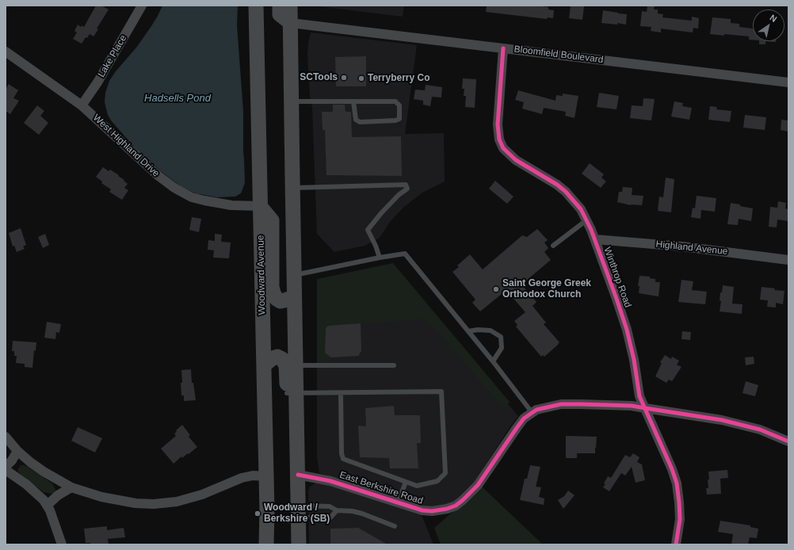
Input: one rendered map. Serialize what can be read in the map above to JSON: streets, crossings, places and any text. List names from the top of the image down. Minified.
{"streets":{"main road":["Woodward Avenue"],"street":["Bloomfield Boulevard","Lake Place","West Highland Drive","Highland Avenue","Winthrop Road","East Berkshire Road"]},"crossings":[["Bloomfield Boulevard","Winthrop Road"],["Lake Place","West Highland Drive"],["West Highland Drive","Woodward Avenue"],["Highland Avenue","Winthrop Road"],["Winthrop Road","East Berkshire Road"]],"water":["Hadsells Pond"],"places":["SCTools","Terryberry Co","Saint George Greek Orthodox Church","Woodward / Berkshire (SB)"],"north":"top right"}
